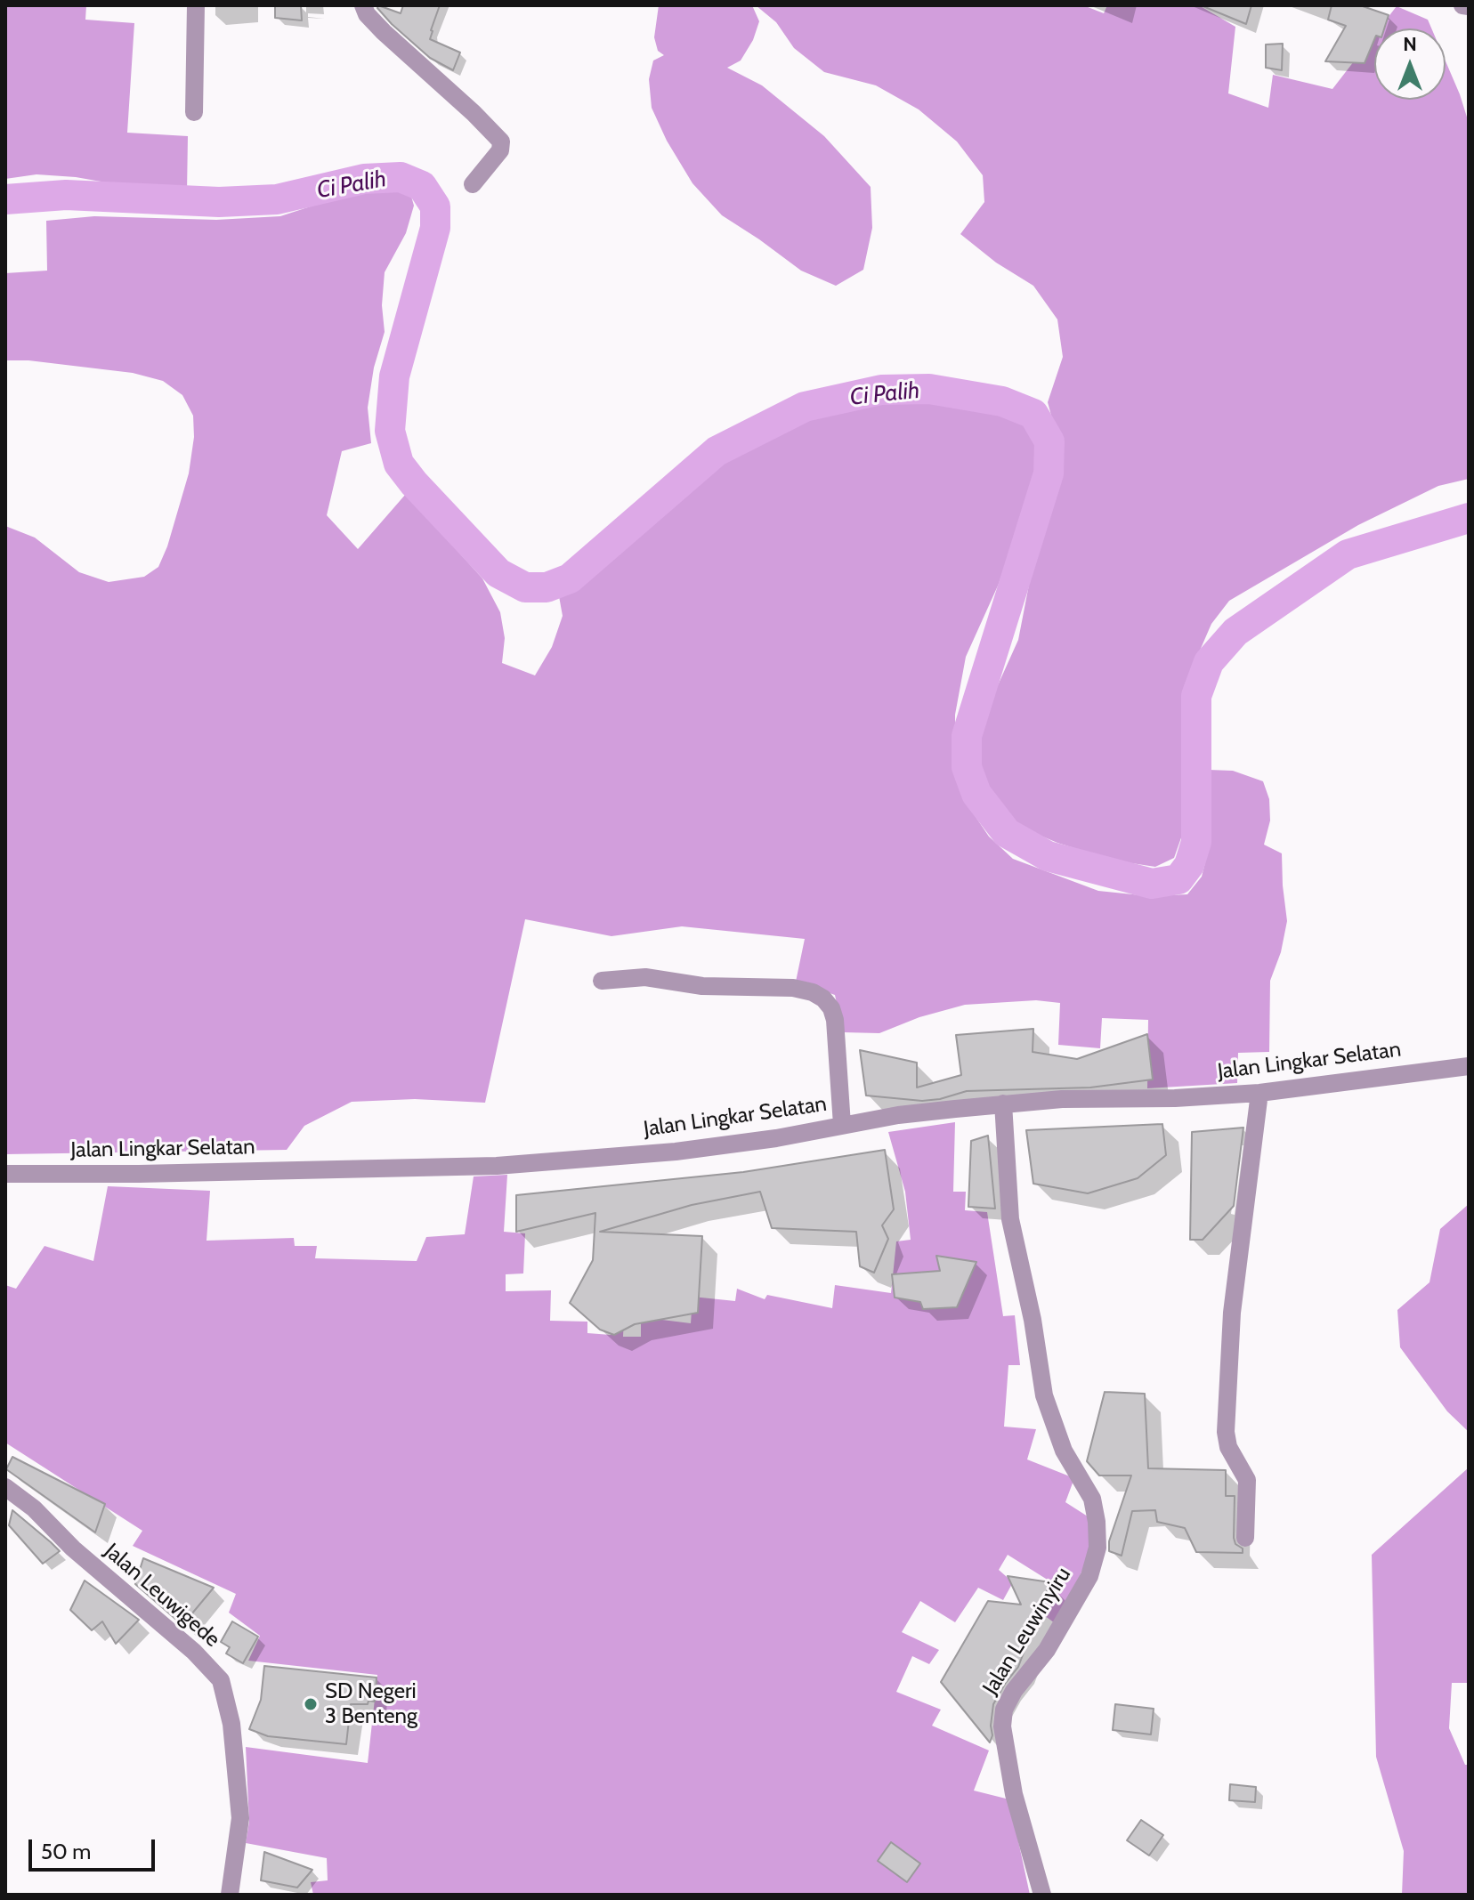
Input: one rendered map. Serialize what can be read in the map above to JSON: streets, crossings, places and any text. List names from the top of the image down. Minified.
{"streets":{"street":["Jalan Lingkar Selatan","Jalan Leuwigede","Jalan Leuwinyiru"]},"crossings":[["Jalan Lingkar Selatan","Jalan Leuwinyiru"]],"water":["Ci Palih"],"places":["SD Negeri 3 Benteng"],"scale_bar":"50 m","north":"top"}
